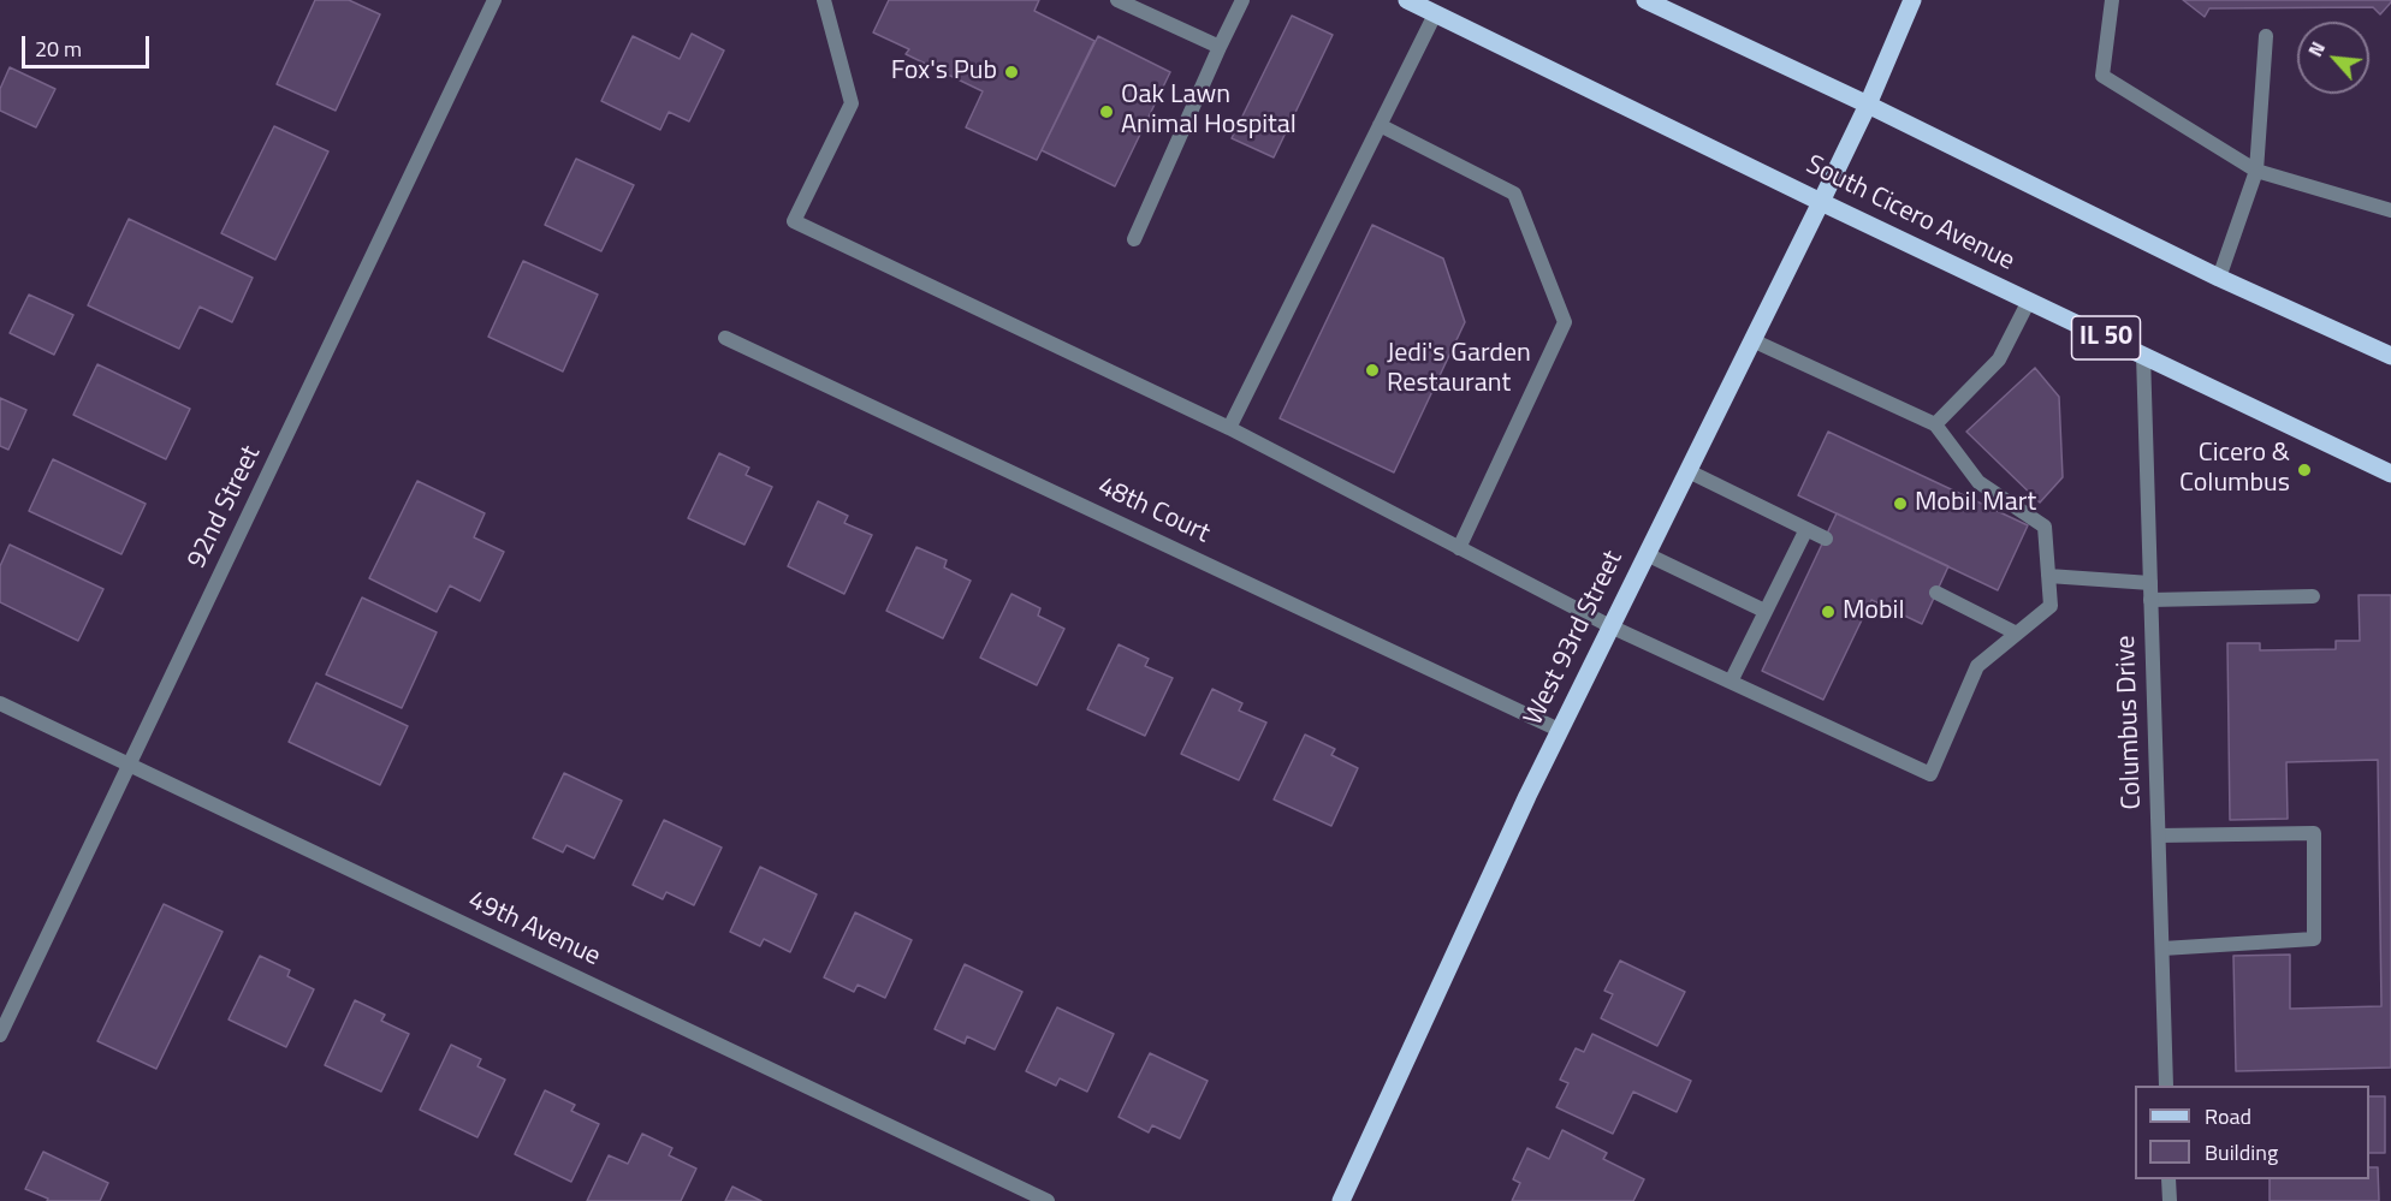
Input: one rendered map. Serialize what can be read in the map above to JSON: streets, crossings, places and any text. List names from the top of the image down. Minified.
{"streets":{"main road":["South Cicero Avenue","IL 50","West 93rd Street"],"street":["92nd Street","48th Court","Columbus Drive","49th Avenue"]},"crossings":[["South Cicero Avenue","West 93rd Street"],["South Cicero Avenue","Columbus Drive"],["92nd Street","49th Avenue"],["48th Court","West 93rd Street"]],"places":["Fox's Pub","Oak Lawn Animal Hospital","Jedi's Garden Restaurant","Cicero & Columbus","Mobil Mart","Mobil"],"legend":["Road","Building"],"scale_bar":"20 m","north":"top left"}
